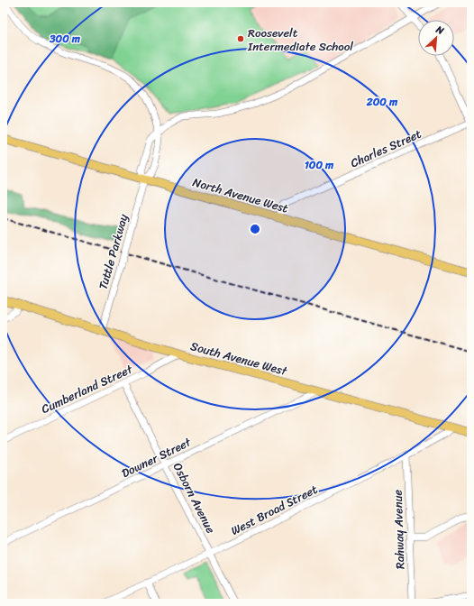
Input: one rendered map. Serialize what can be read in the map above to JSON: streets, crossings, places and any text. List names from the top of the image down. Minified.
{"streets":{"main road":["North Avenue West","South Avenue West"],"street":["Charles Street","Tuttle Parkway","Cumberland Street","Downer Street","Osborn Avenue","West Broad Street","Rahway Avenue"]},"crossings":[["Charles Street","North Avenue West"],["North Avenue West","Tuttle Parkway"],["Tuttle Parkway","South Avenue West"],["South Avenue West","Cumberland Street"],["South Avenue West","Downer Street"],["South Avenue West","West Broad Street"],["Cumberland Street","Osborn Avenue"],["Downer Street","Osborn Avenue"],["Osborn Avenue","West Broad Street"],["West Broad Street","Rahway Avenue"]],"places":["Roosevelt Intermediate School"],"north":"top right","rings":["300 m","200 m","100 m"]}
